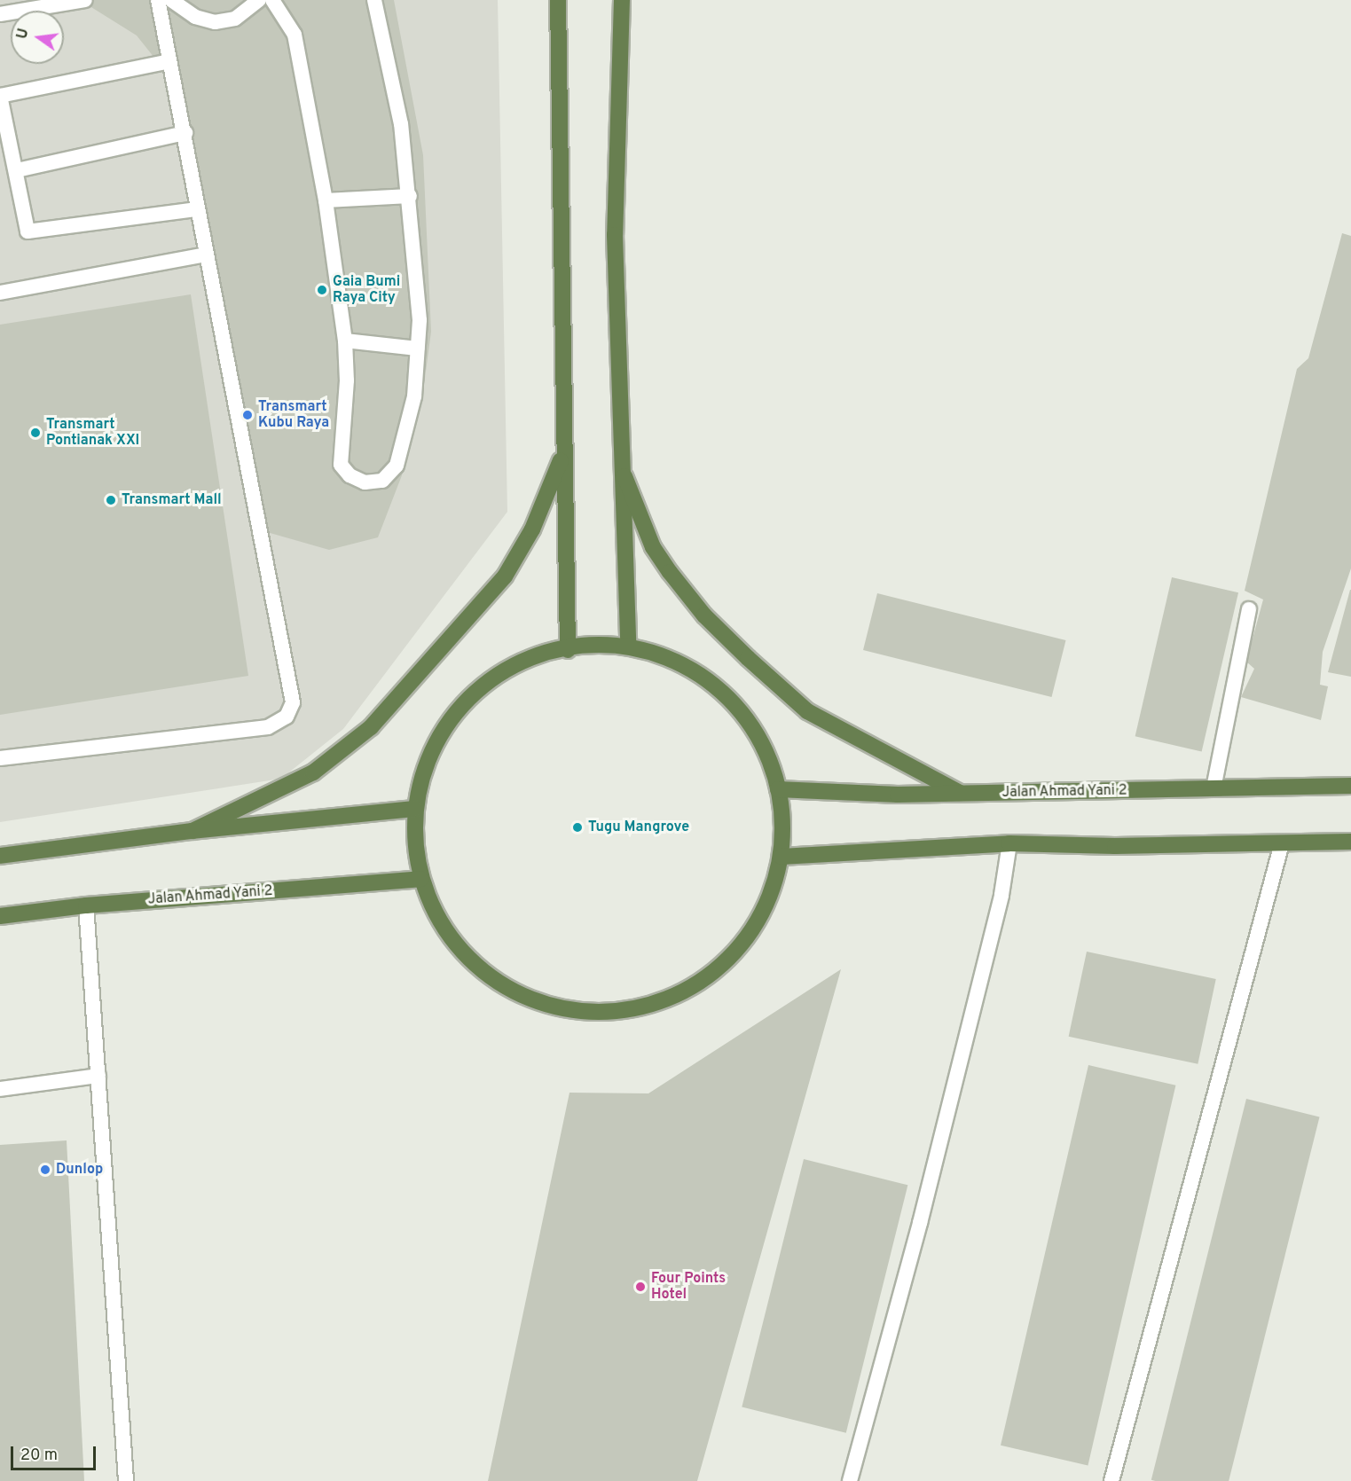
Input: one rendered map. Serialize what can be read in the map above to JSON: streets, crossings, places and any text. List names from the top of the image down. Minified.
{"streets":{"highway":["Jalan Ahmad Yani 2"]},"places":["Gaia Bumi Raya City","Transmart Kubu Raya","Transmart Pontianak XXI","Transmart Mall","Tugu Mangrove","Dunlop","Four Points Hotel"],"scale_bar":"20 m","north":"left"}
